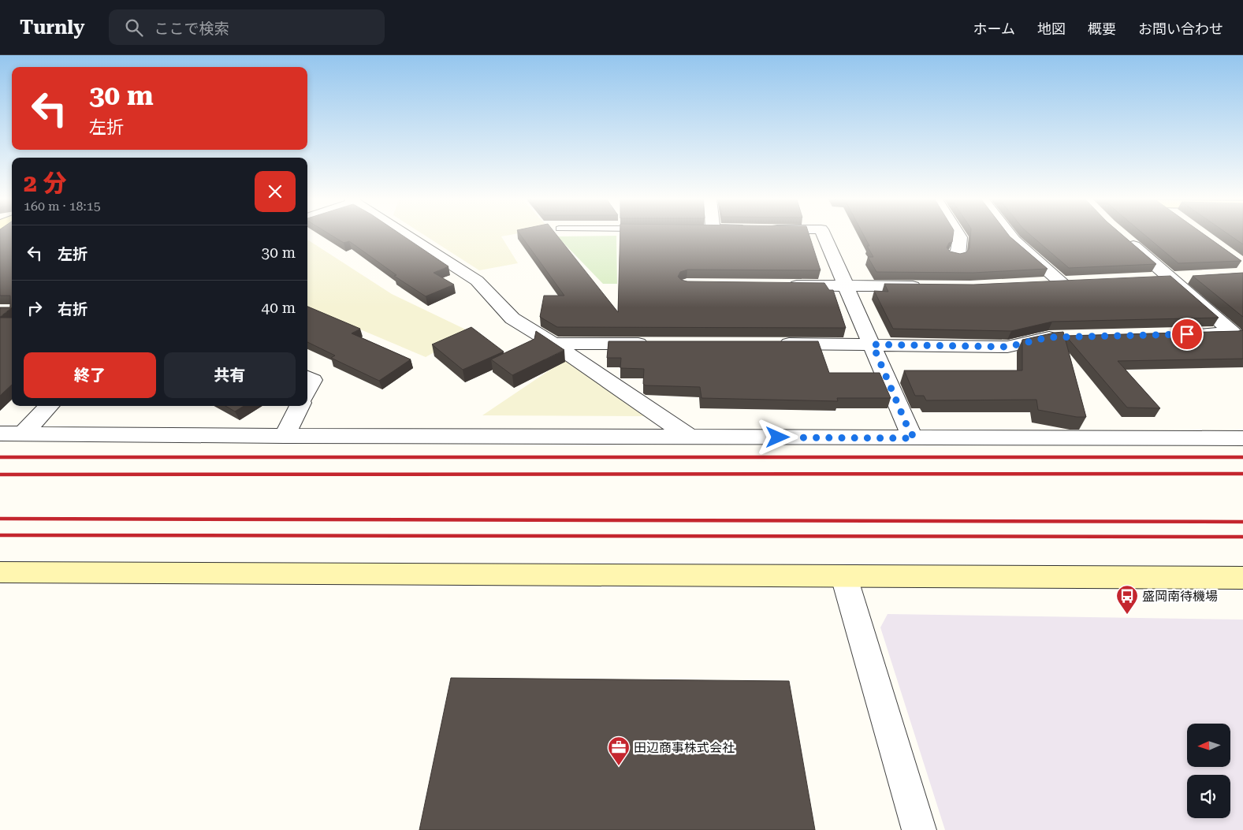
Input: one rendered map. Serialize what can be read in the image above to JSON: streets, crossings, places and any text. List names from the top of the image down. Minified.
{"places":{"bus stop":["盛岡南待機場"],"office":["田辺商事株式会社"]},"north":"left","page":{"header":"Turnly","search":"ここで検索","nav":["ホーム","地図","概要","お問い合わせ"],"turn":["30 m","左折"],"heading":["2 分","160 m · 18:15"],"list":[{"name":"左折","value":"30 m"},{"name":"右折","value":"40 m"}],"buttons":["終了","共有"]}}
